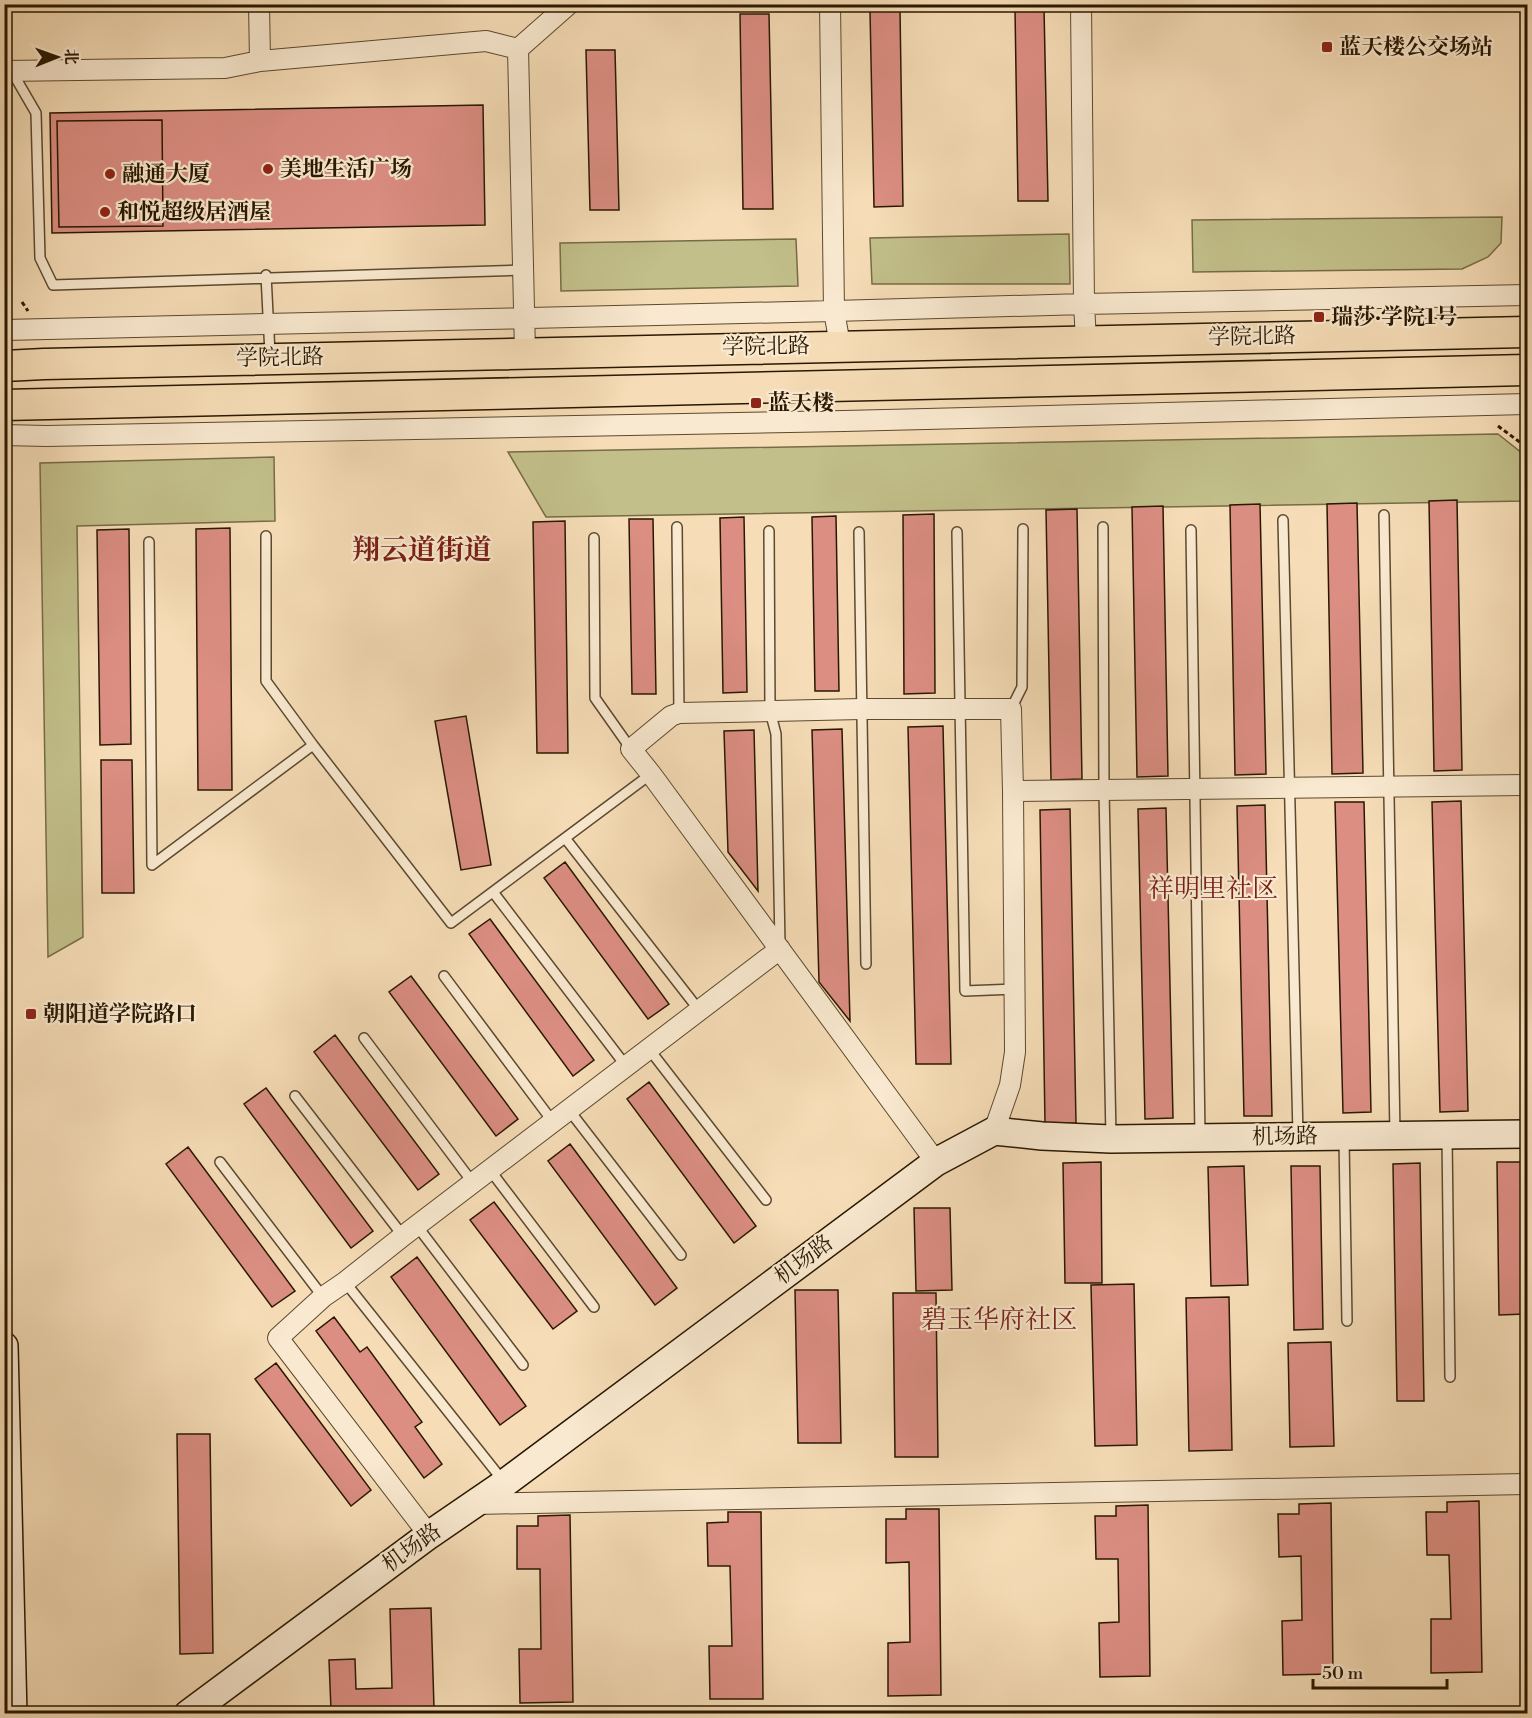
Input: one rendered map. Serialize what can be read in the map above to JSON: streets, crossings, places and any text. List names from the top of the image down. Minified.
{"streets":{"main road":["学院北路"],"street":["机场路"]},"districts":["翔云道街道","祥明里社区","碧玉华府社区"],"places":{"transit":["蓝天楼公交场站","瑞莎·学院1号","蓝天楼","朝阳道学院路口"],"other":["美地生活广场","融通大厦","和悦超级居酒屋"]},"scale_bar":"50 m","north":"right"}
